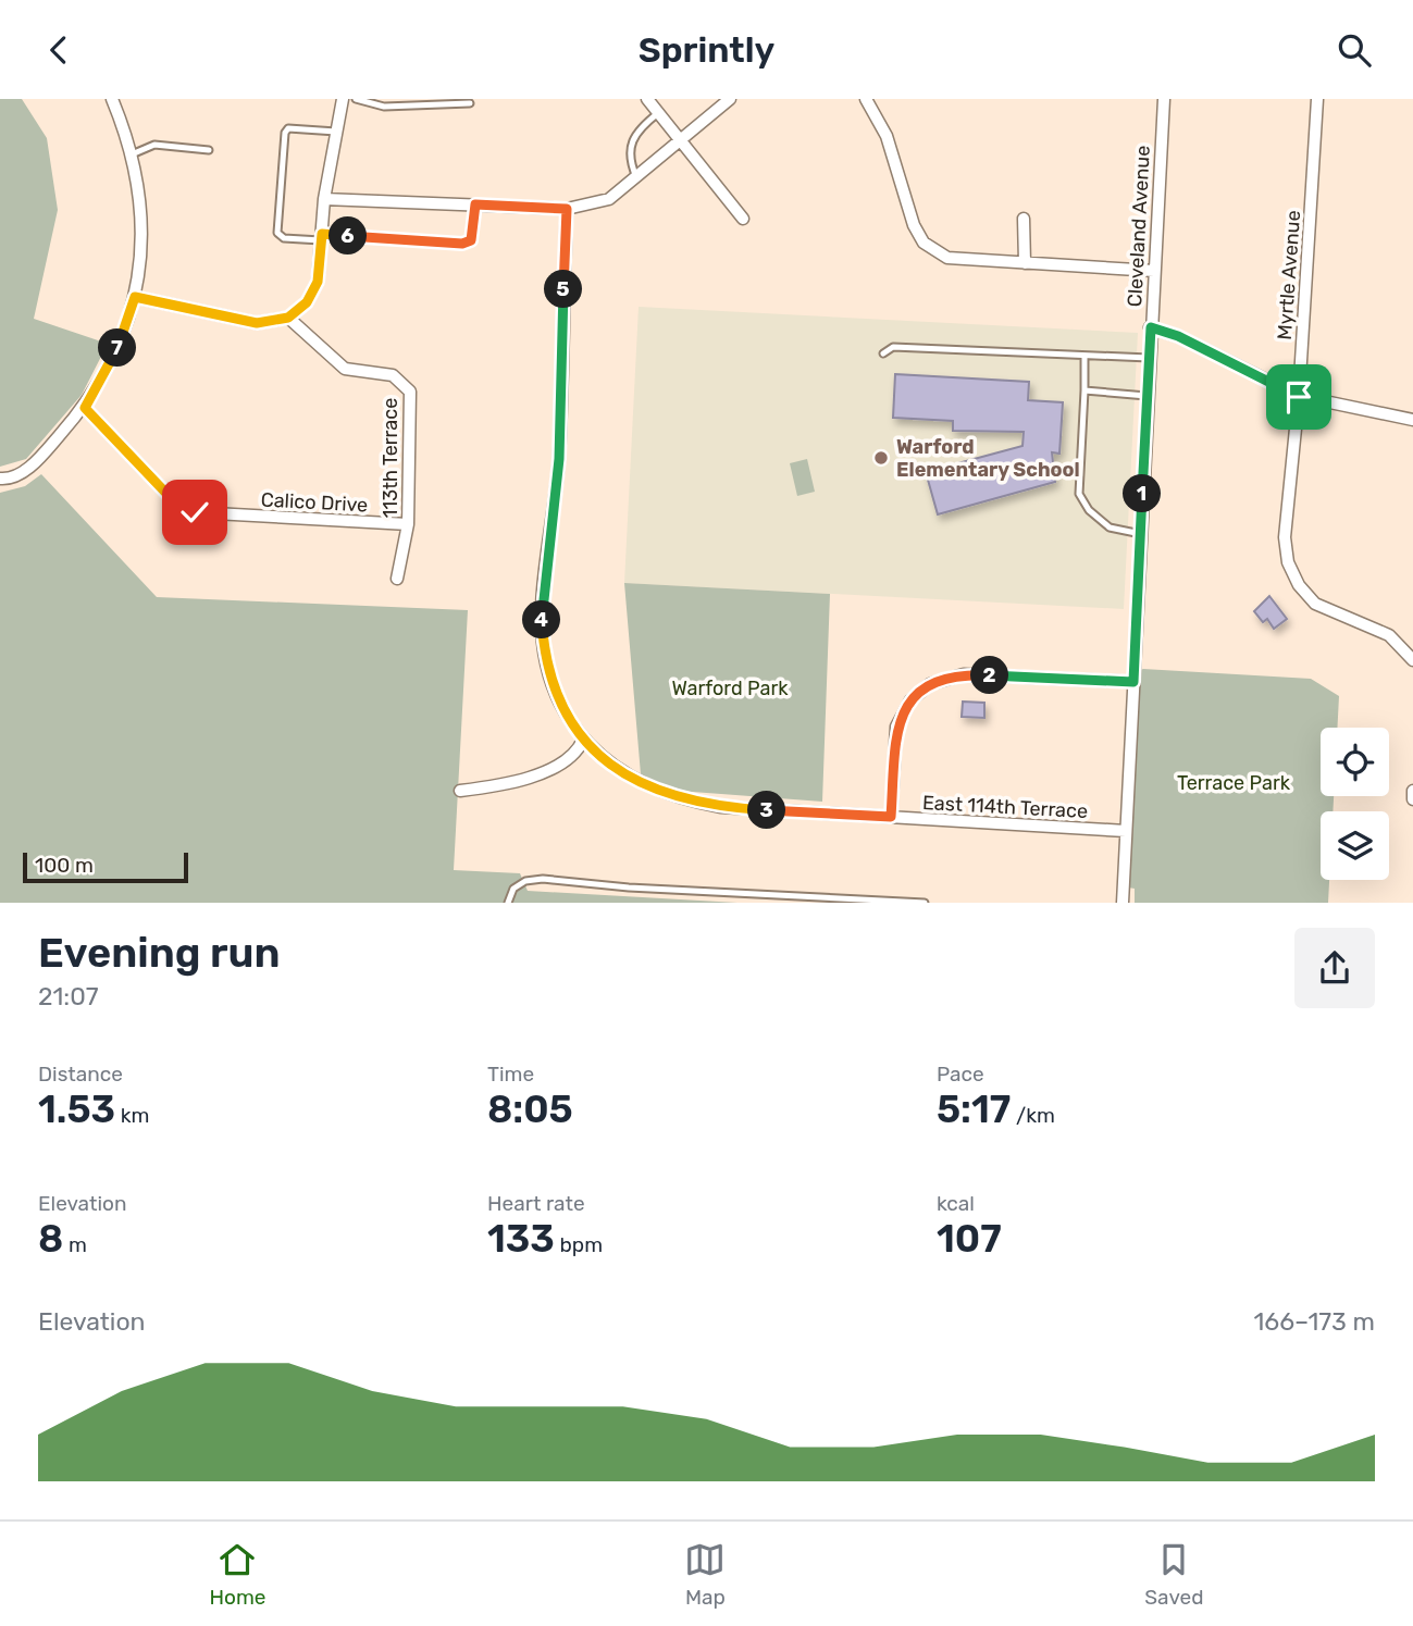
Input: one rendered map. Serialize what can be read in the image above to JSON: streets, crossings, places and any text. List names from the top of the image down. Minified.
{"streets":{"street":["Cleveland Avenue","Myrtle Avenue","113th Terrace","Calico Drive","East 114th Terrace"]},"crossings":[["Cleveland Avenue","East 114th Terrace"],["113th Terrace","Calico Drive"]],"parks":["Warford Park","Terrace Park"],"places":["Warford Elementary School"],"scale_bar":"100 m","page":{"header":"Sprintly","pins":["6","5","7","1","4","2","3"],"scale":"100 m","heading":["Evening run","21:07"],"stats":[["Distance","1.53 km"],["Time","8:05"],["Pace","5:17 /km"],["Elevation","8 m"],["Heart rate","133 bpm"],["kcal","107"]],"chart":["Elevation","166–173 m"],"tabs":["Home","Map","Saved"]}}
